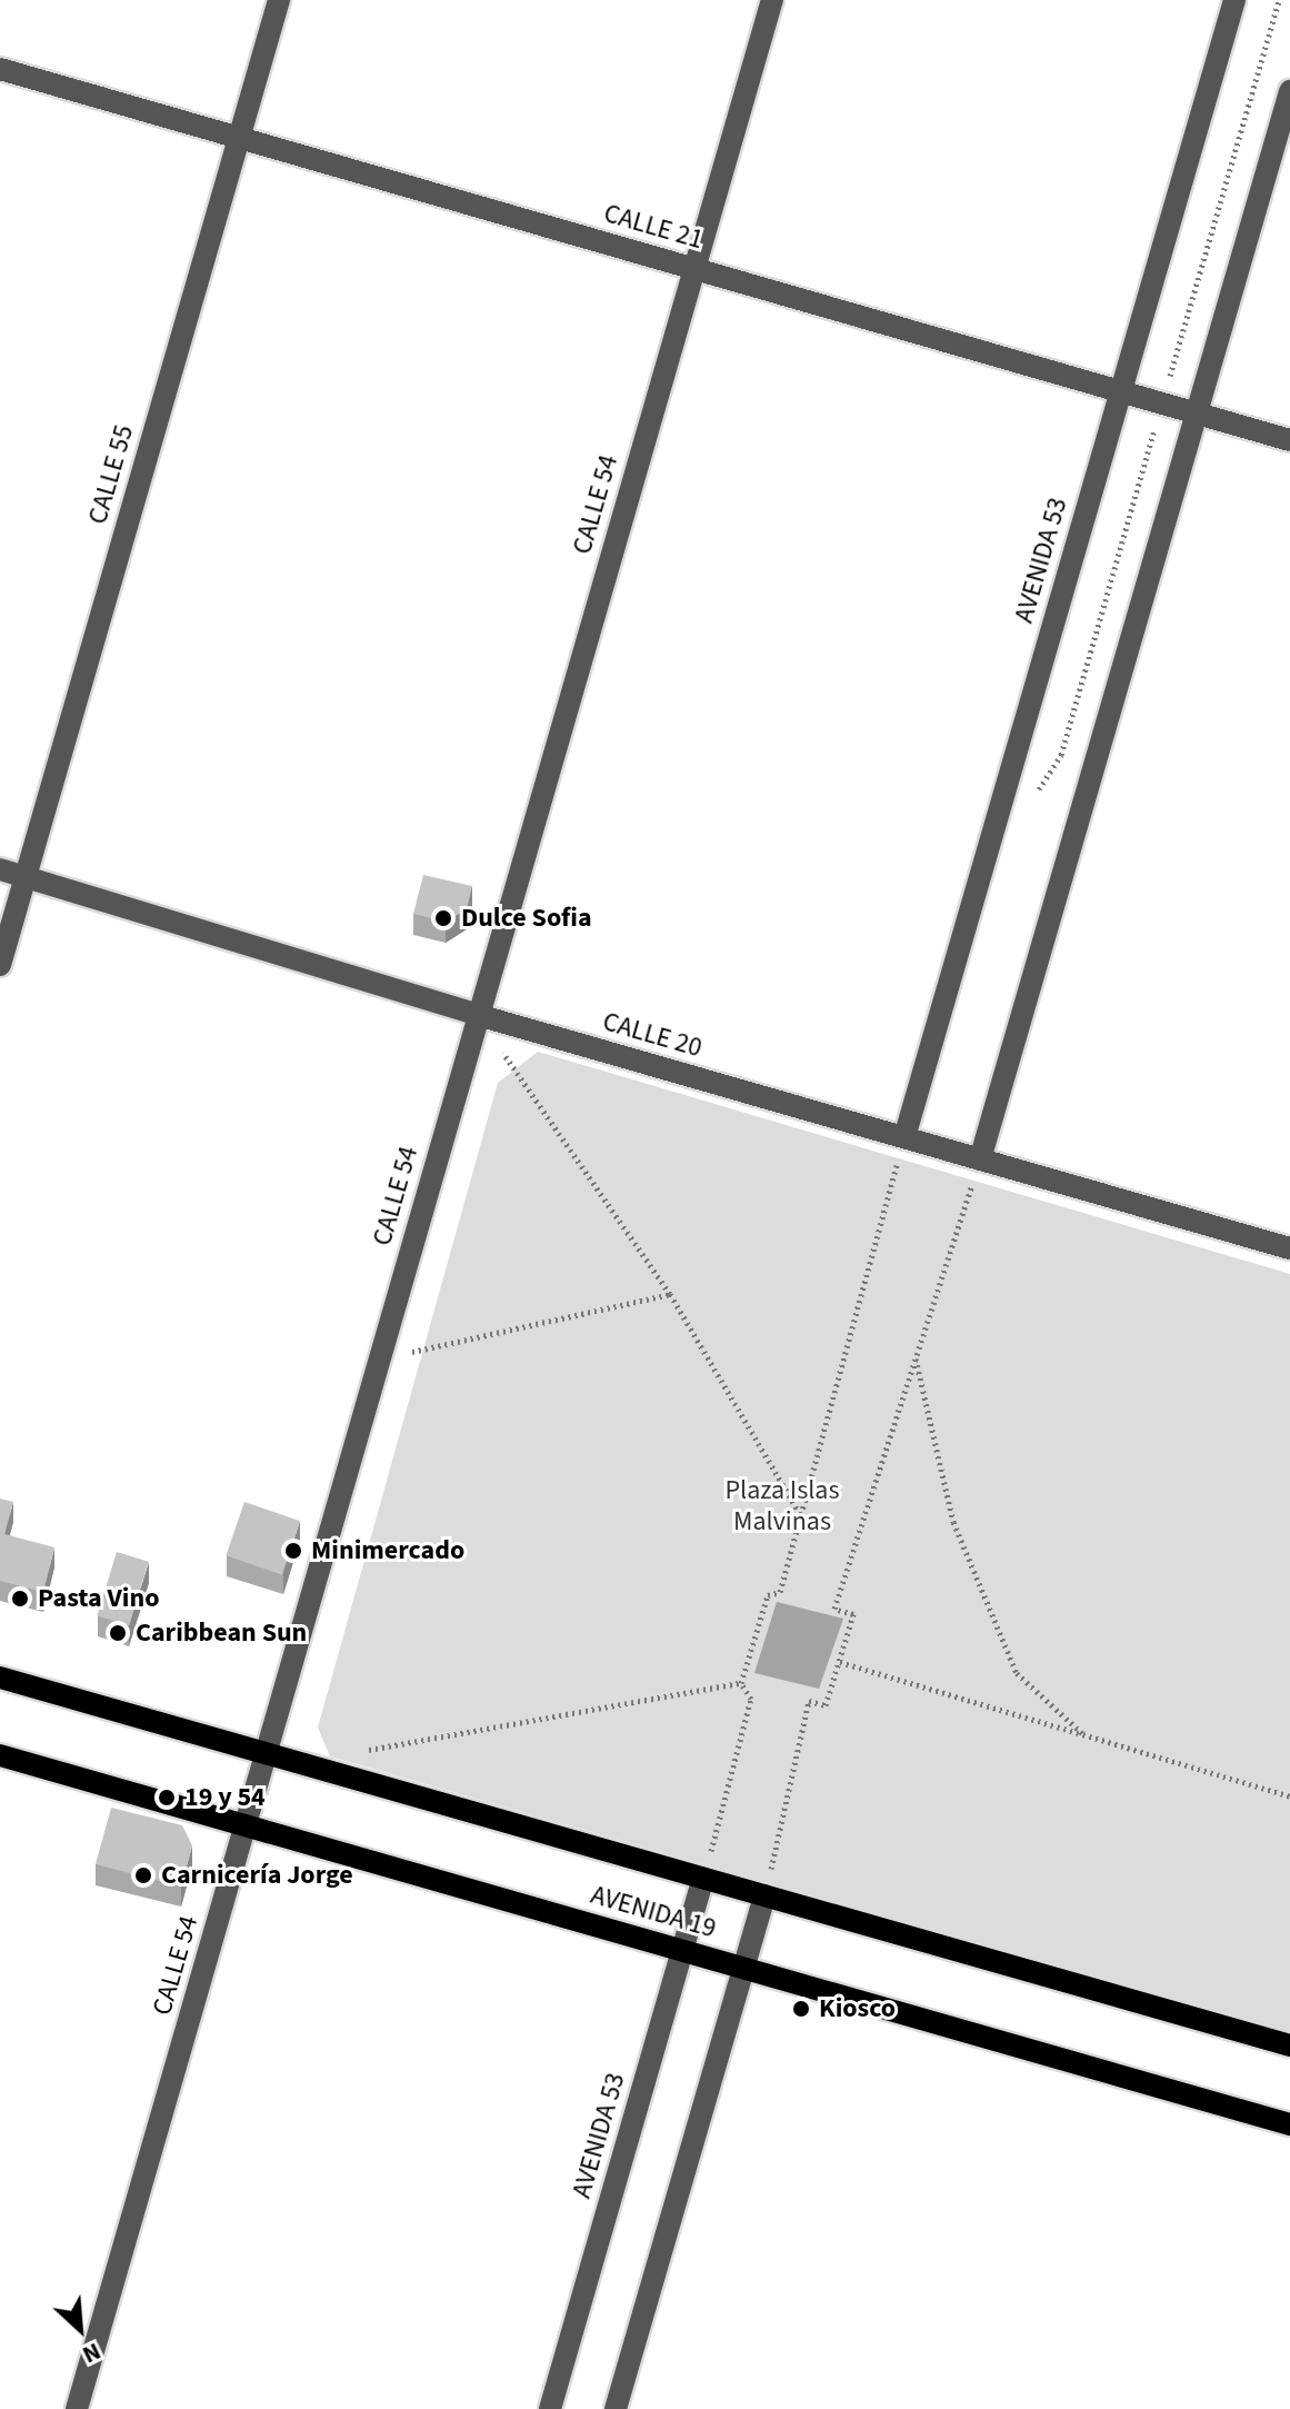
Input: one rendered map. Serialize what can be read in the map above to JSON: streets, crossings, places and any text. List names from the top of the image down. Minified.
{"streets":{"main road":["AVENIDA 19"],"street":["CALLE 21","CALLE 55","CALLE 54","AVENIDA 53","CALLE 20"]},"crossings":[["CALLE 21","CALLE 55"],["CALLE 21","CALLE 54"],["CALLE 21","AVENIDA 53"],["CALLE 55","CALLE 20"],["CALLE 54","CALLE 20"],["CALLE 54","AVENIDA 19"],["AVENIDA 53","CALLE 20"],["AVENIDA 53","AVENIDA 19"]],"parks":["Plaza Islas Malvinas"],"places":["Dulce Sofia","Minimercado","Pasta Vino","Caribbean Sun","19 y 54","Carnicería Jorge","Kiosco"],"north":"bottom right"}
